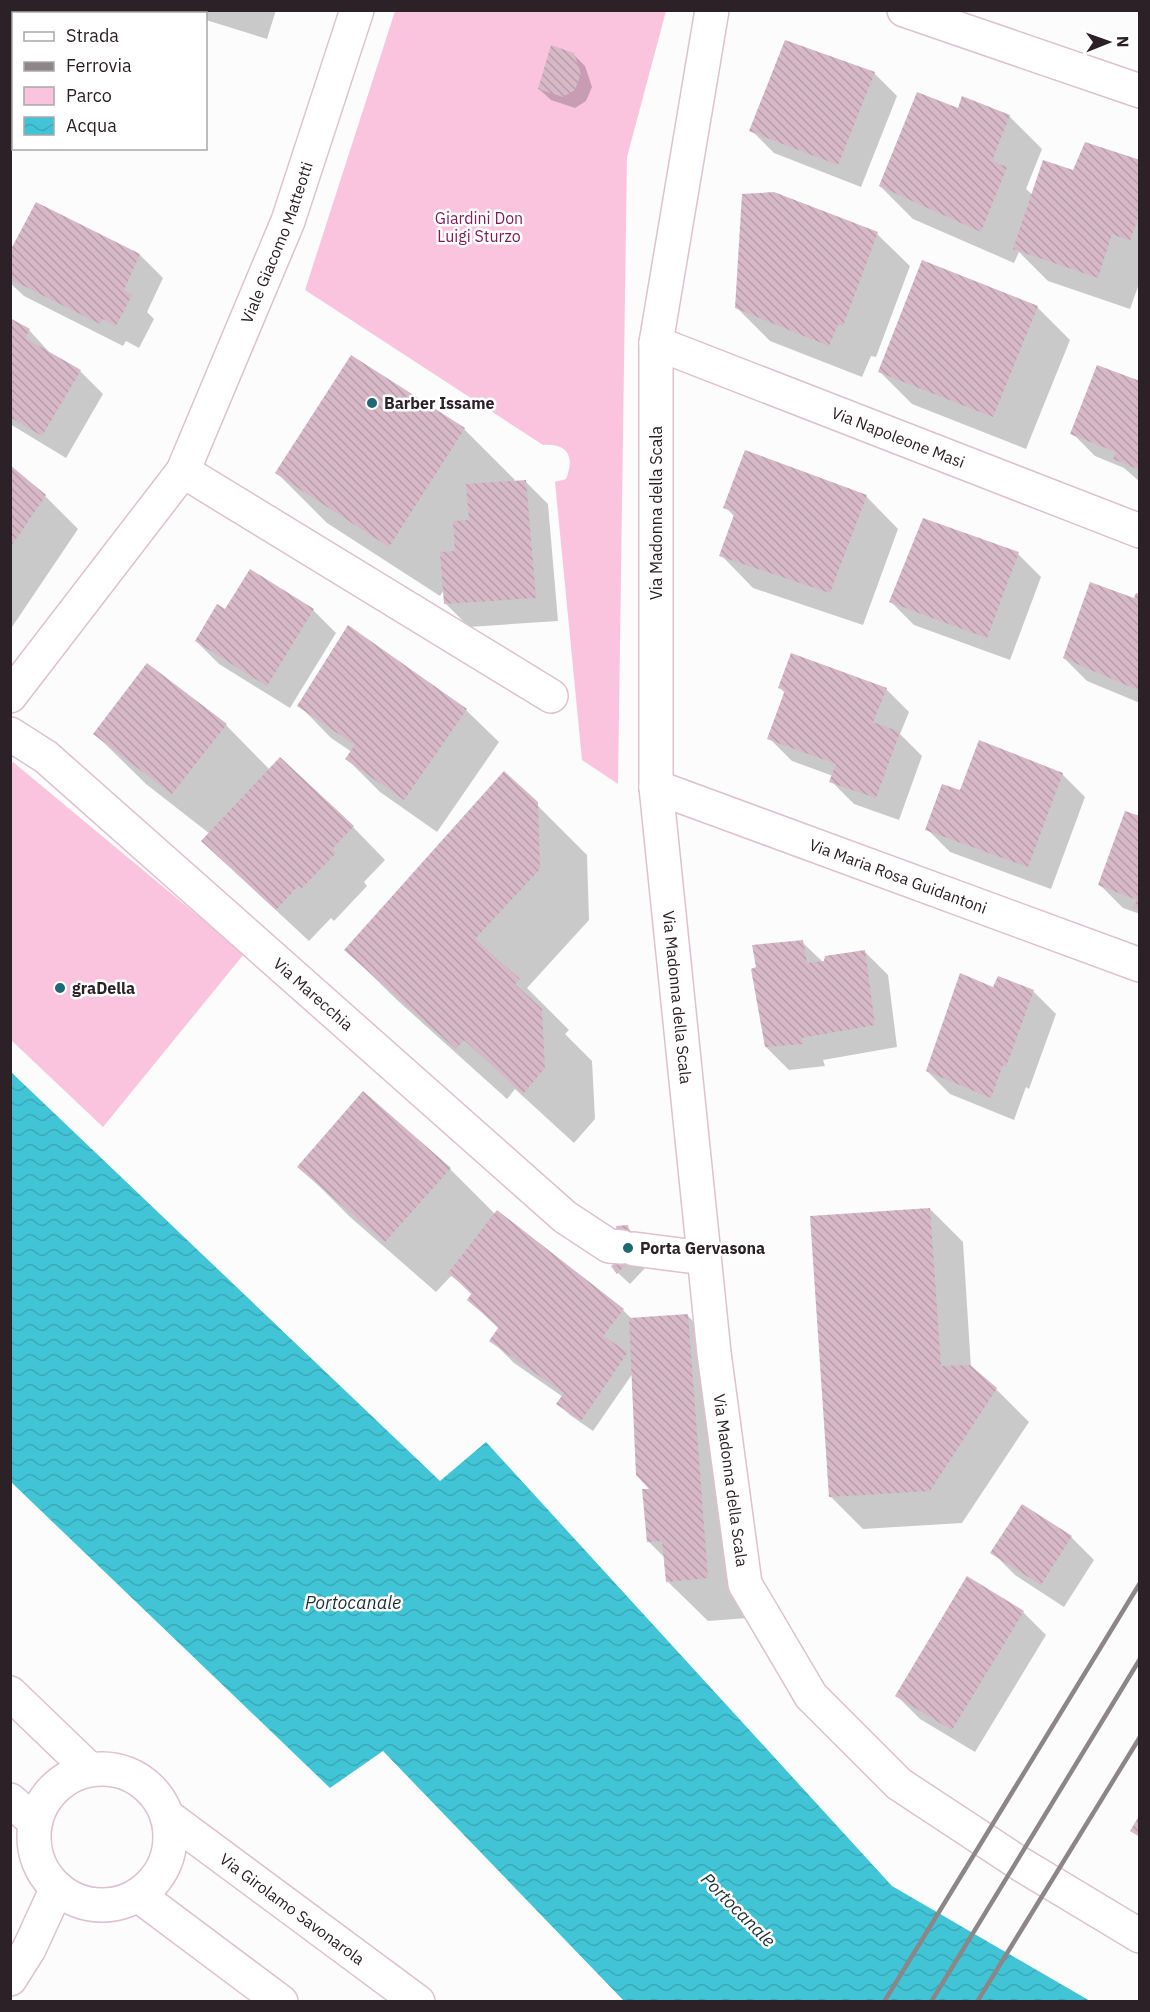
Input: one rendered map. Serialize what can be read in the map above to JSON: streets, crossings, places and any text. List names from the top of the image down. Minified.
{"streets":{"street":["Viale Giacomo Matteotti","Via Napoleone Masi","Via Madonna della Scala","Via Maria Rosa Guidantoni","Via Marecchia","Via Girolamo Savonarola"]},"crossings":[["Via Napoleone Masi","Via Madonna della Scala"],["Via Madonna della Scala","Via Maria Rosa Guidantoni"],["Via Madonna della Scala","Via Marecchia"]],"water":["Portocanale"],"parks":["Giardini Don Luigi Sturzo"],"places":["Barber Issame","graDella","Porta Gervasona"],"legend":["Strada","Ferrovia","Parco","Acqua"],"north":"right"}
